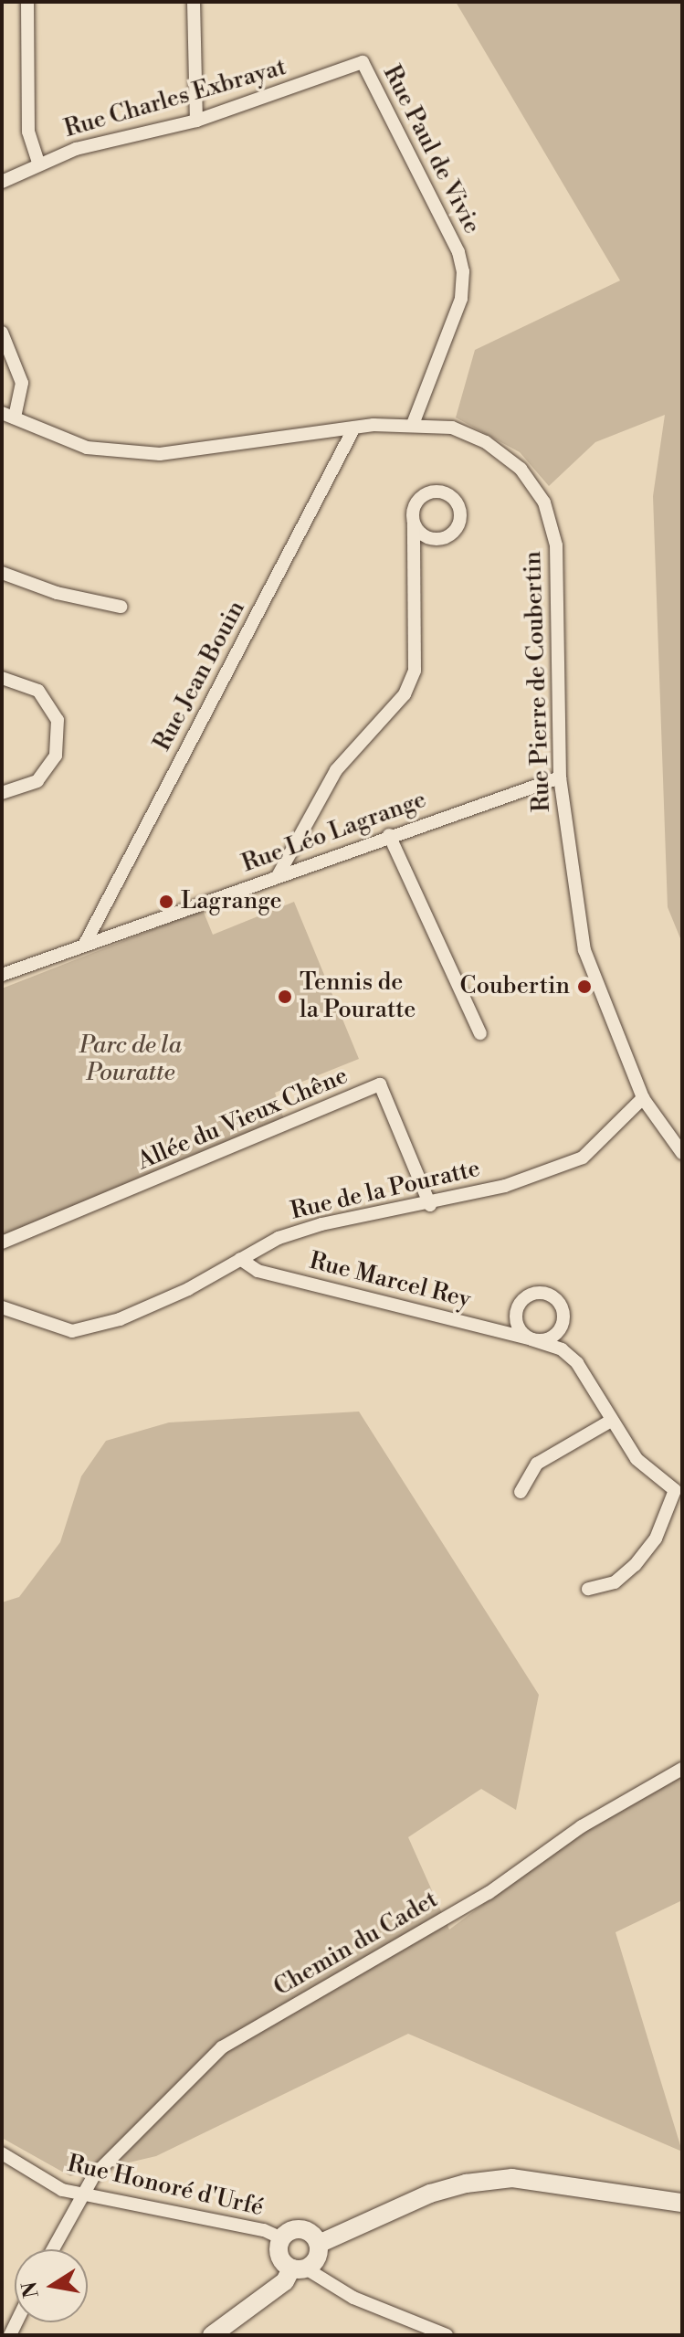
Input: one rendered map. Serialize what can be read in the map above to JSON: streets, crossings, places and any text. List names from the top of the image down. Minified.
{"streets":{"street":["Rue Charles Exbrayat","Rue Paul de Vivie","Rue Jean Bouin","Rue Pierre de Coubertin","Rue Léo Lagrange","Allée du Vieux Chêne","Rue de la Pouratte","Rue Marcel Rey","Chemin du Cadet","Rue Honoré d'Urfé"]},"crossings":[["Rue Charles Exbrayat","Rue Paul de Vivie"],["Rue Paul de Vivie","Rue Pierre de Coubertin"],["Rue Jean Bouin","Rue Pierre de Coubertin"],["Rue Jean Bouin","Rue Léo Lagrange"],["Rue Pierre de Coubertin","Rue Léo Lagrange"],["Rue Pierre de Coubertin","Rue de la Pouratte"],["Allée du Vieux Chêne","Rue de la Pouratte"],["Rue de la Pouratte","Rue Marcel Rey"],["Chemin du Cadet","Rue Honoré d'Urfé"]],"parks":["Parc de la Pouratte"],"places":["Lagrange","Coubertin","Tennis de la Pouratte"],"north":"left"}
